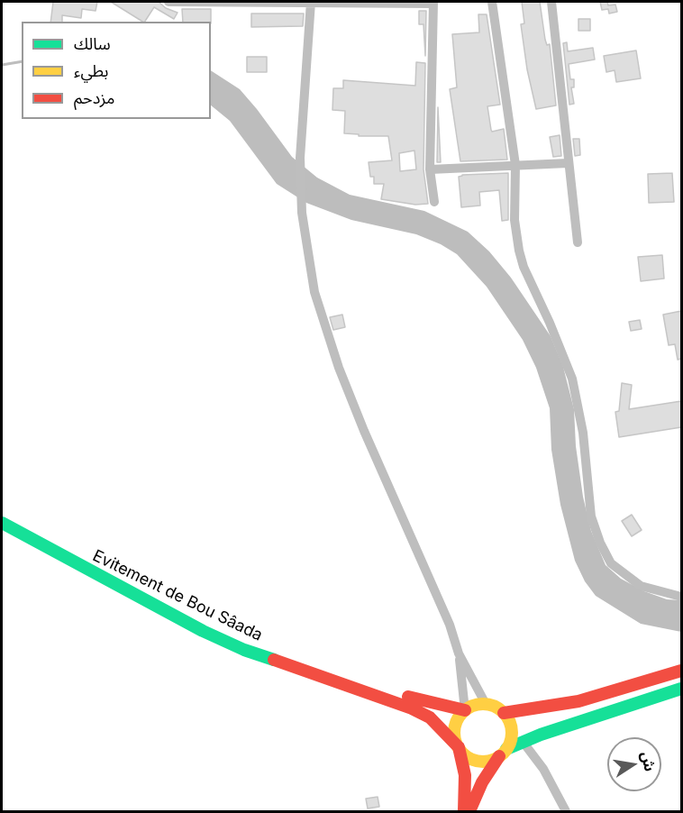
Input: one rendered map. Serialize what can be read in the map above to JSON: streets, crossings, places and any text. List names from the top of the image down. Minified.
{"streets":{"main road":["Evitement de Bou Sâada"]},"legend":["سالك","بطيء","مزدحم"],"north":"right"}
